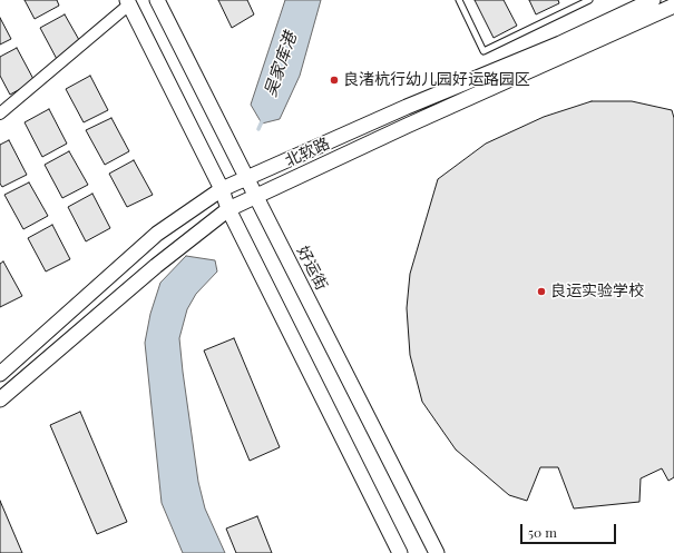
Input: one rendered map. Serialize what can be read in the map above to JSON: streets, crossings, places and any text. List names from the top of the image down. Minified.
{"streets":{"street":["北软路","好运街"]},"crossings":[["北软路","好运街"]],"water":["吴家库港"],"places":["良渚杭行幼儿园好运路园区","良运实验学校"],"scale_bar":"50 m"}
